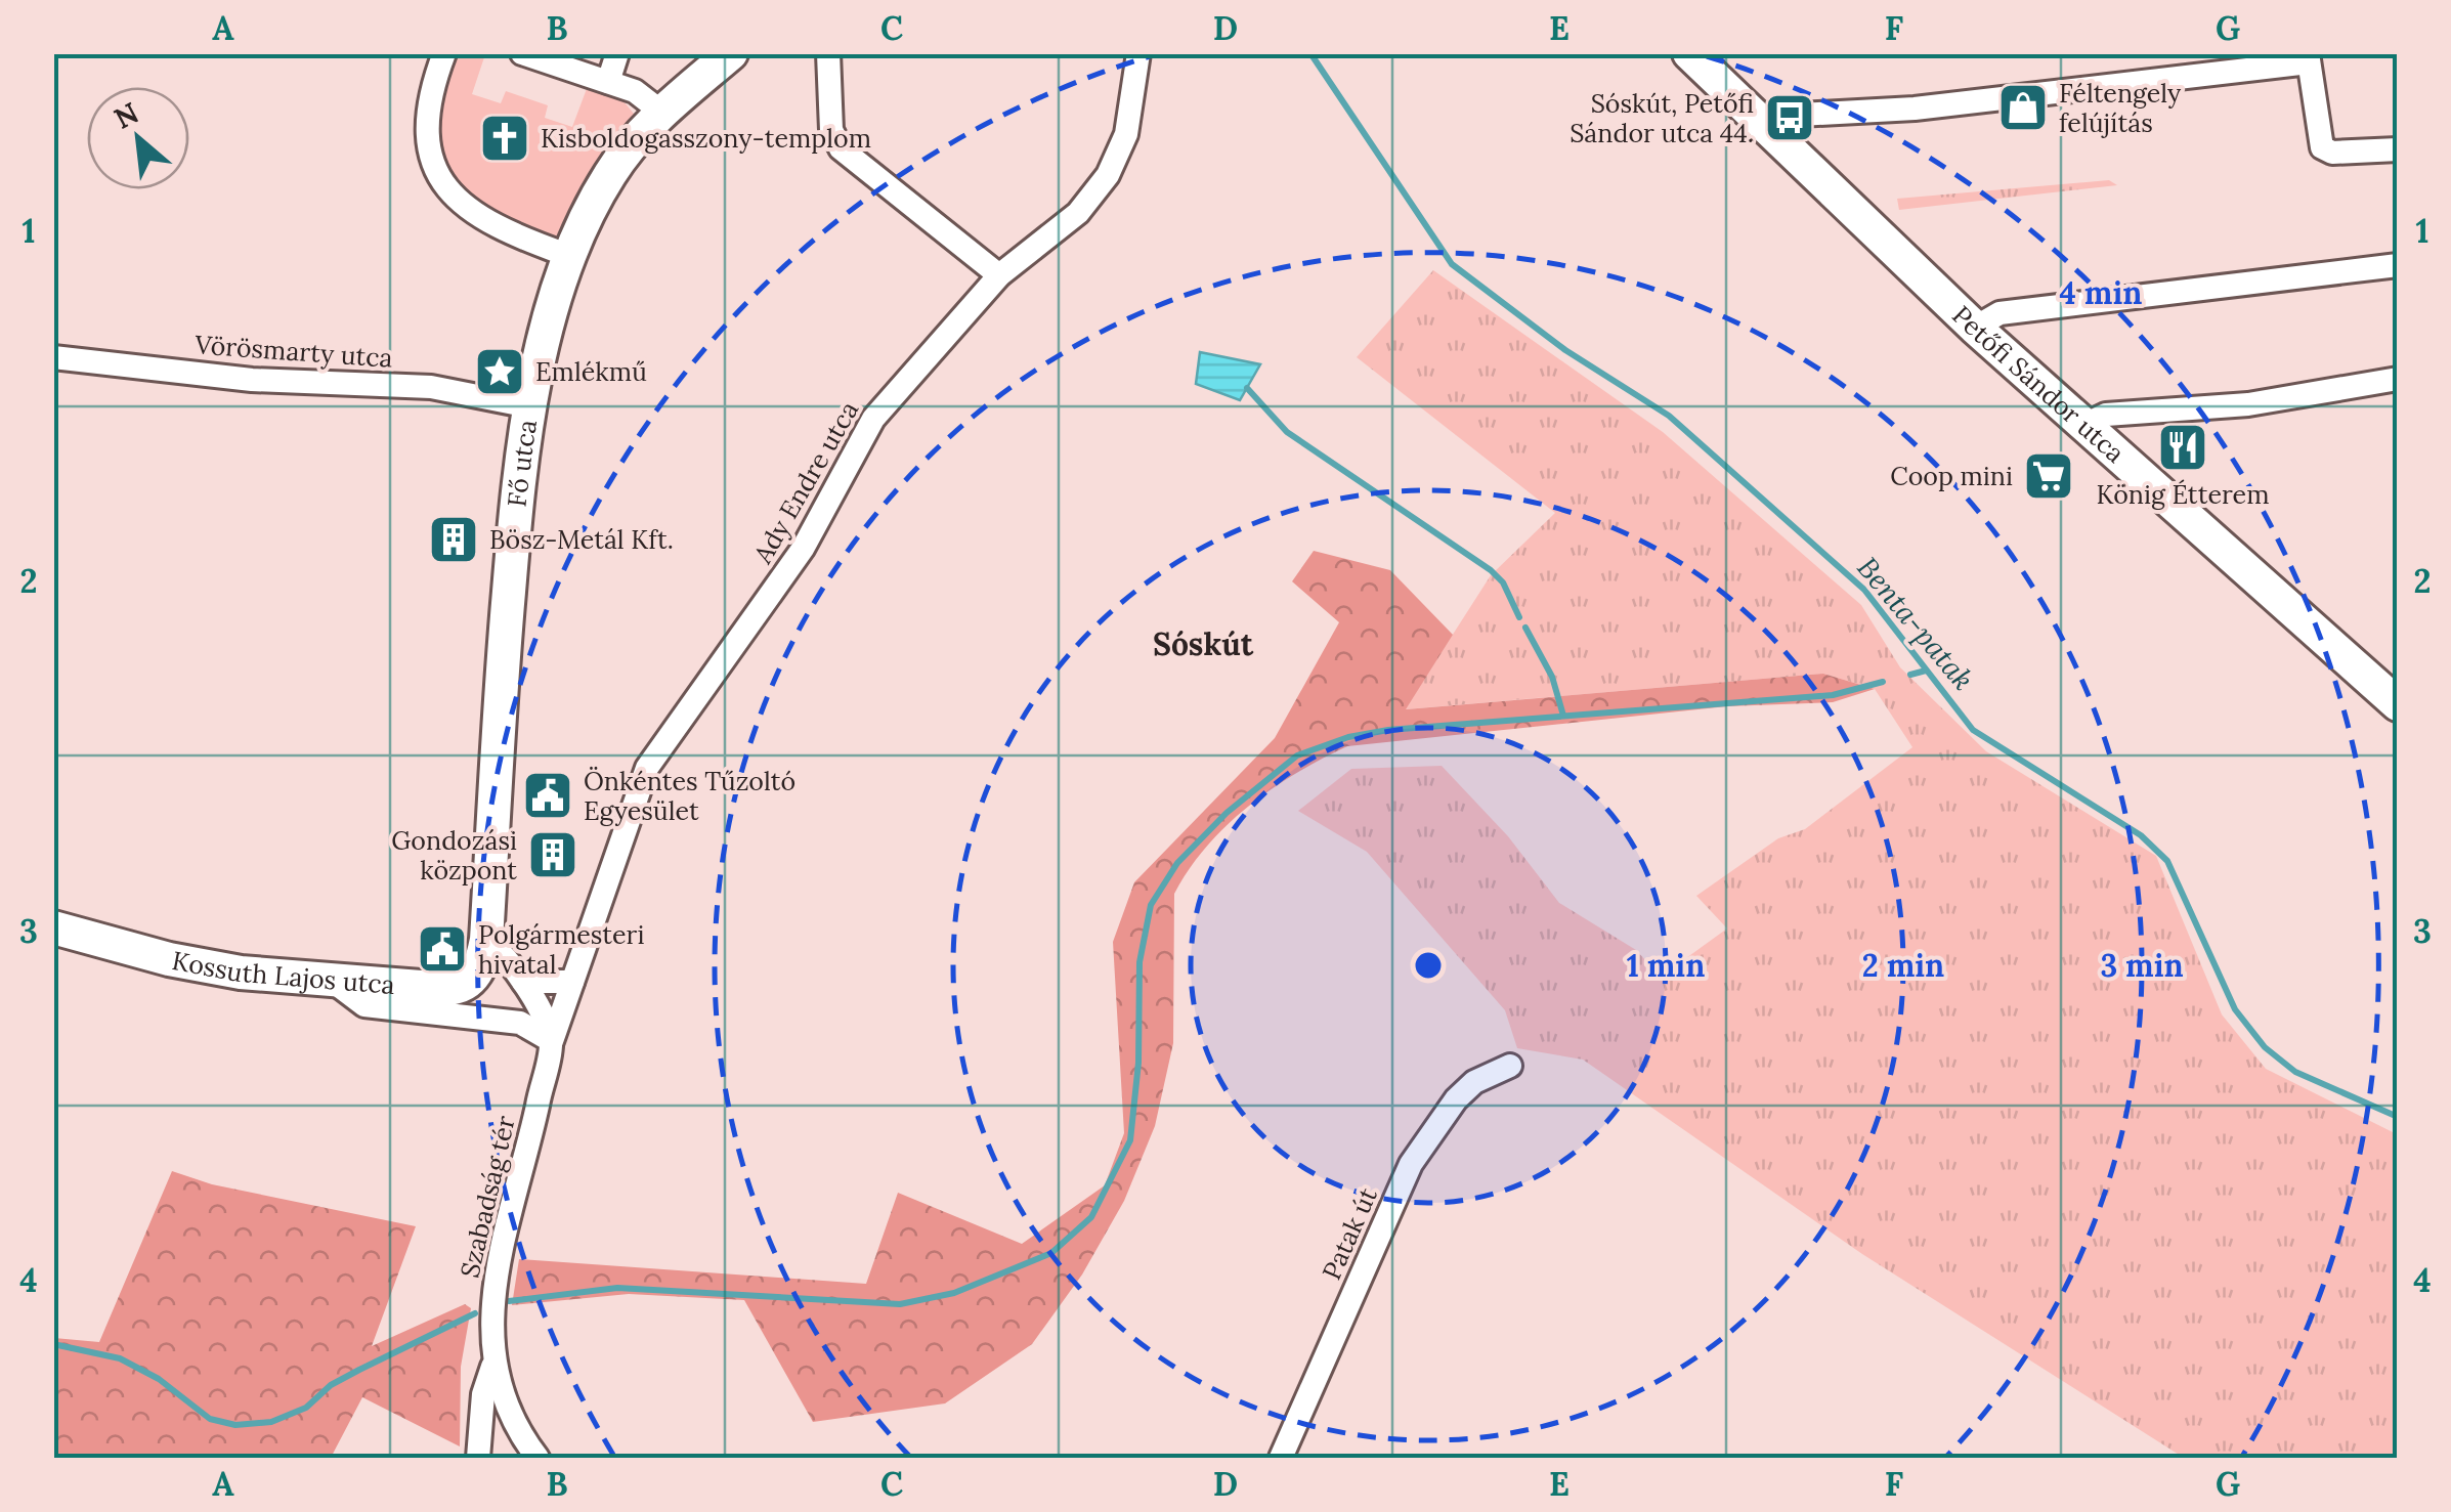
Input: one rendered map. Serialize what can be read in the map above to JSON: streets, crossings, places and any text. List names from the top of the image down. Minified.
{"streets":{"street":["Vörösmarty utca","Petőfi Sándor utca","Fő utca","Ady Endre utca","Kossuth Lajos utca","Szabadság tér","Patak út"]},"crossings":[["Vörösmarty utca","Fő utca"],["Fő utca","Kossuth Lajos utca"],["Ady Endre utca","Szabadság tér"]],"districts":["Sóskút"],"water":["Benta-patak"],"places":{"shop":["Féltengely felújítás"],"bus stop":["Sóskút, Petőfi Sándor utca 44."],"church":["Kisboldogasszony-templom"],"place":["Emlékmű"],"restaurant":["König Étterem"],"supermarket":["Coop mini"],"building":["Bösz-Metál Kft.","Gondozási központ"],"public building":["Önkéntes Tűzoltó Egyesület","Polgármesteri hivatal"]},"north":"top left","grid":{"columns":["A","B","C","D","E","F","G"],"rows":["1","2","3","4"]},"rings":["4 min","1 min","2 min","3 min"]}
